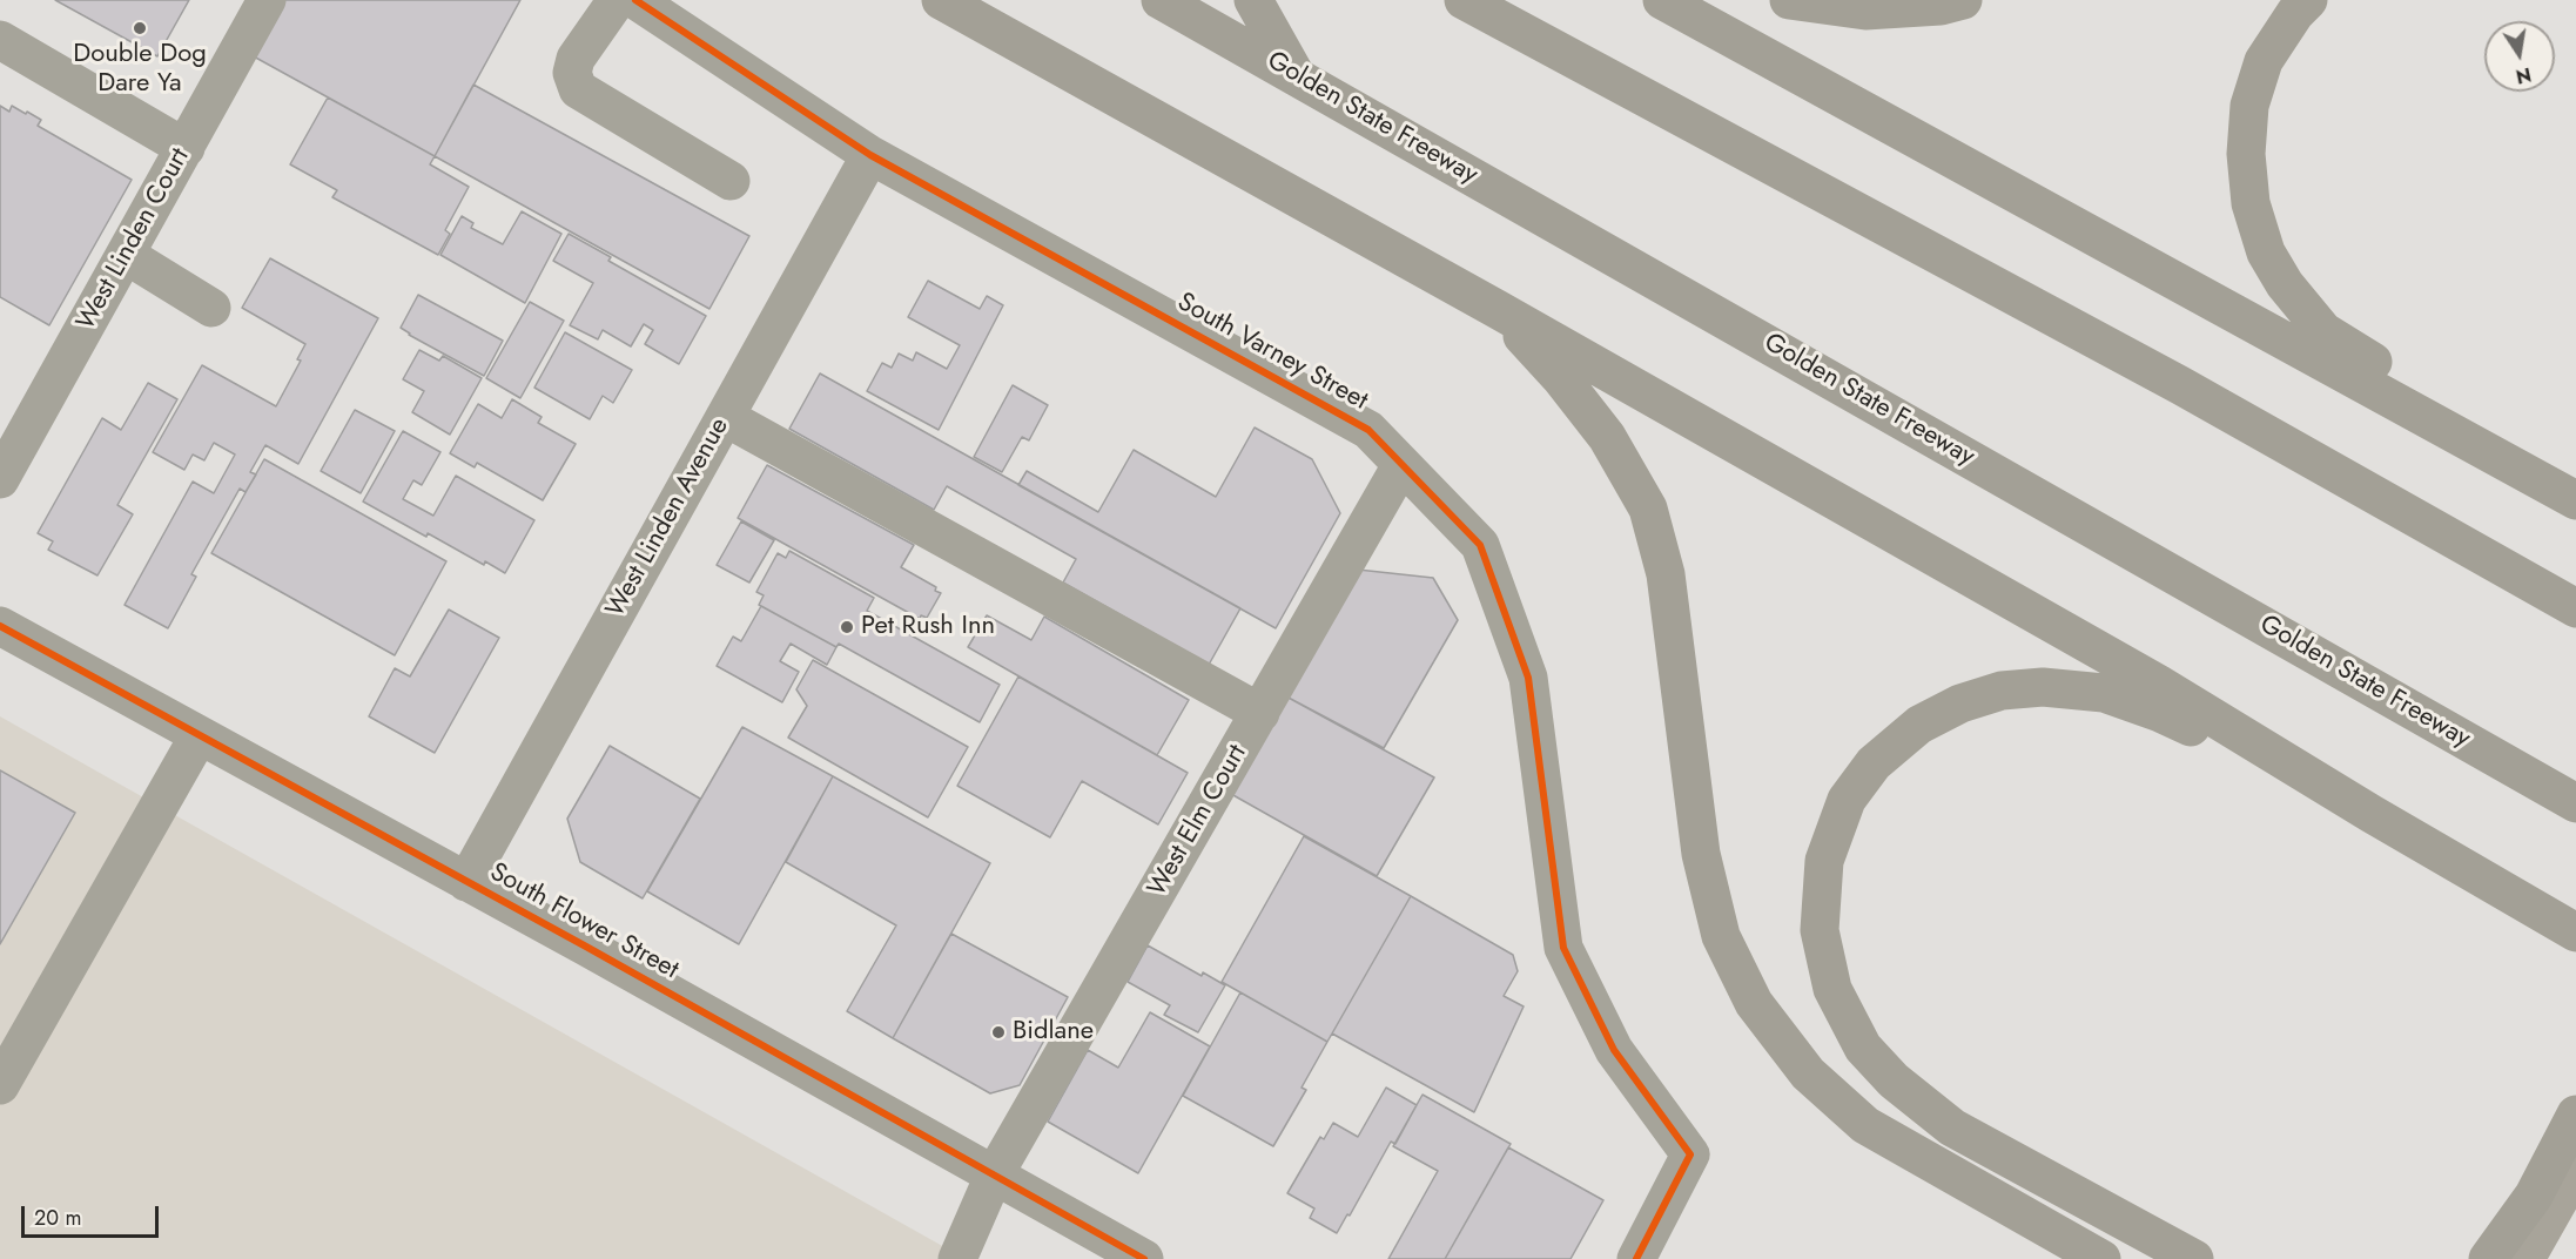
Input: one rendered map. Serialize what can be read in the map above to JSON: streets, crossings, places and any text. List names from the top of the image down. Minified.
{"streets":{"highway":["Golden State Freeway"],"street":["West Linden Court","South Varney Street","West Linden Avenue","West Elm Court","South Flower Street"]},"crossings":[["South Varney Street","West Linden Avenue"],["South Varney Street","West Elm Court"],["West Linden Avenue","South Flower Street"],["West Elm Court","South Flower Street"]],"places":["Double Dog Dare Ya","Pet Rush Inn","Bidlane"],"scale_bar":"20 m","north":"bottom"}
